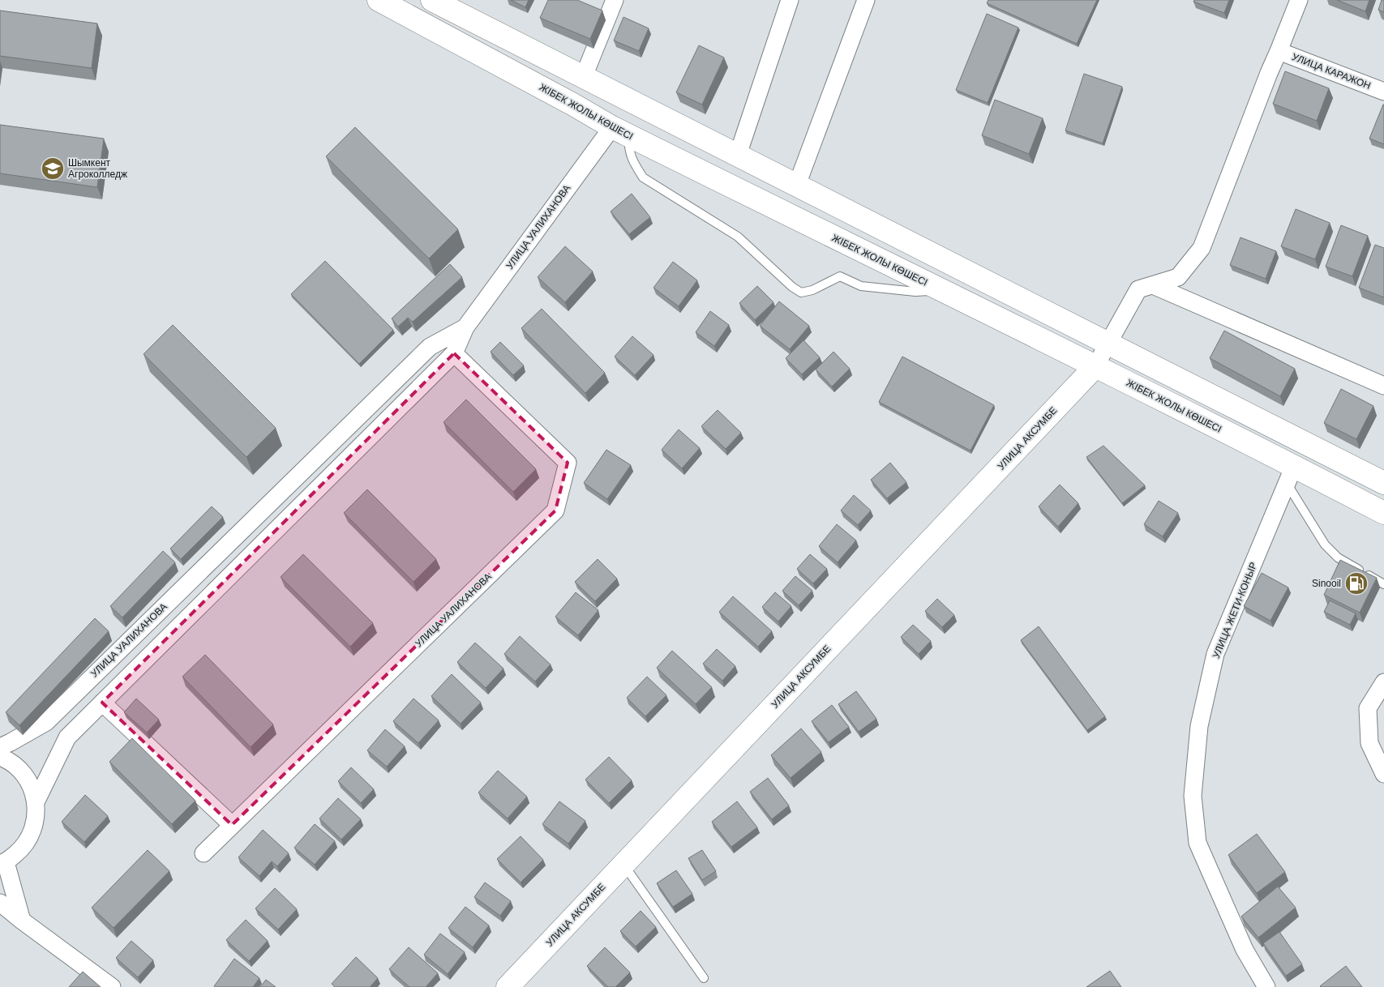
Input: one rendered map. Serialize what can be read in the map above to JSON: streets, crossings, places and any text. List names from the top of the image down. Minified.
{"streets":{"main road":["ЖІБЕК ЖОЛЫ КӨШЕСІ","УЛИЦА АКСУМБЕ"],"street":["УЛИЦА КАРАЖОН","УЛИЦА УАЛИХАНОВА","УЛИЦА ЖЕТИ-КОНЫР"]},"crossings":[["ЖІБЕК ЖОЛЫ КӨШЕСІ","УЛИЦА УАЛИХАНОВА"],["ЖІБЕК ЖОЛЫ КӨШЕСІ","УЛИЦА АКСУМБЕ"],["ЖІБЕК ЖОЛЫ КӨШЕСІ","УЛИЦА ЖЕТИ-КОНЫР"]],"places":{"school or university":["Шымкент Агроколледж"],"fuel station":["Sinooil"]}}
